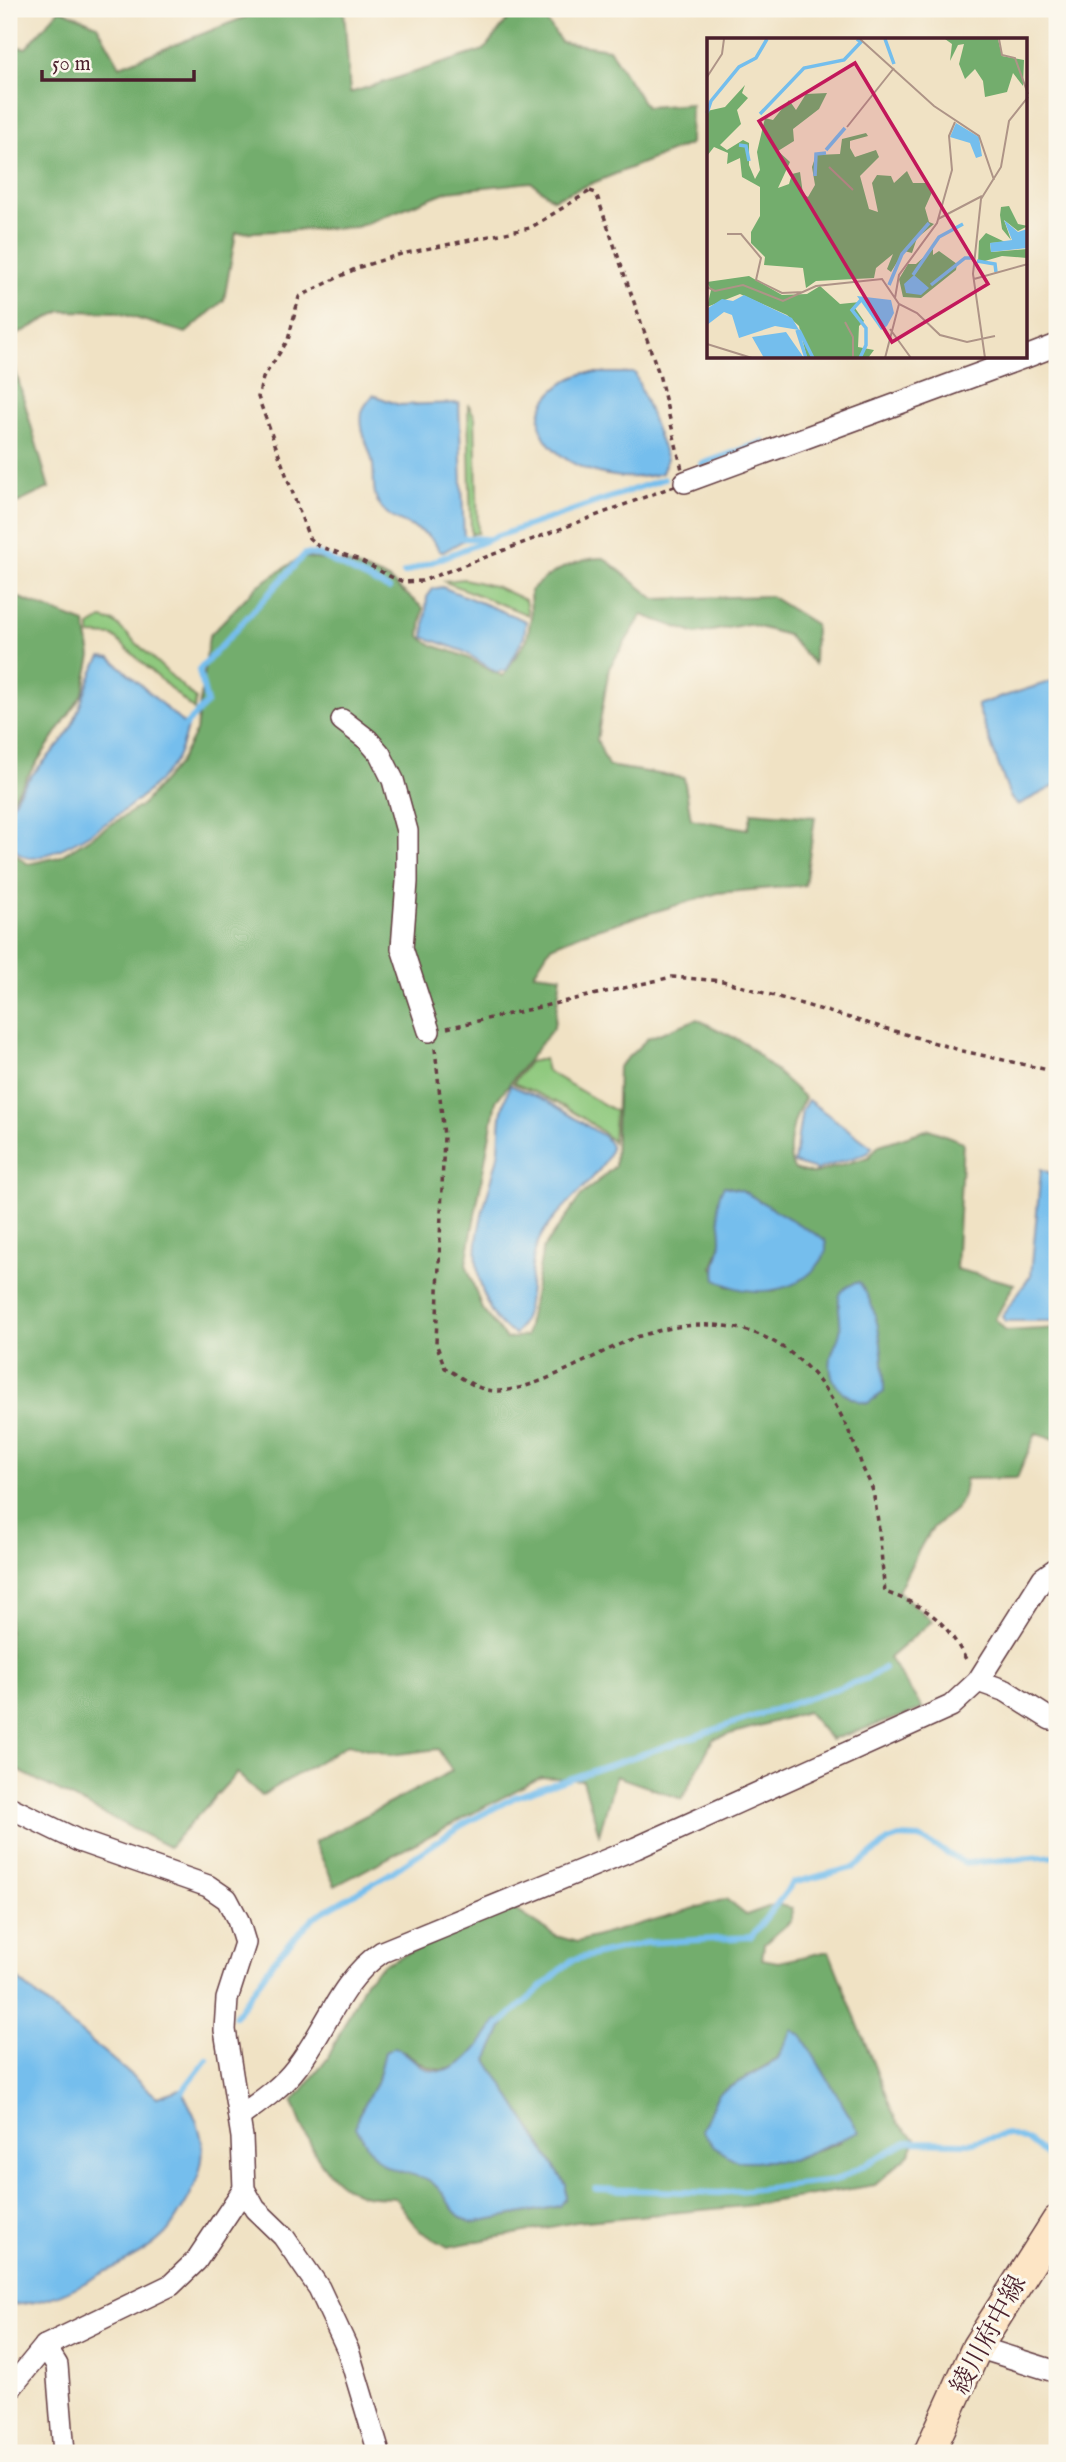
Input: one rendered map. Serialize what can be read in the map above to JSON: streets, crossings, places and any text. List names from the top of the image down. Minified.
{"streets":{"main road":["綾川府中線"]},"scale_bar":"50 m"}
